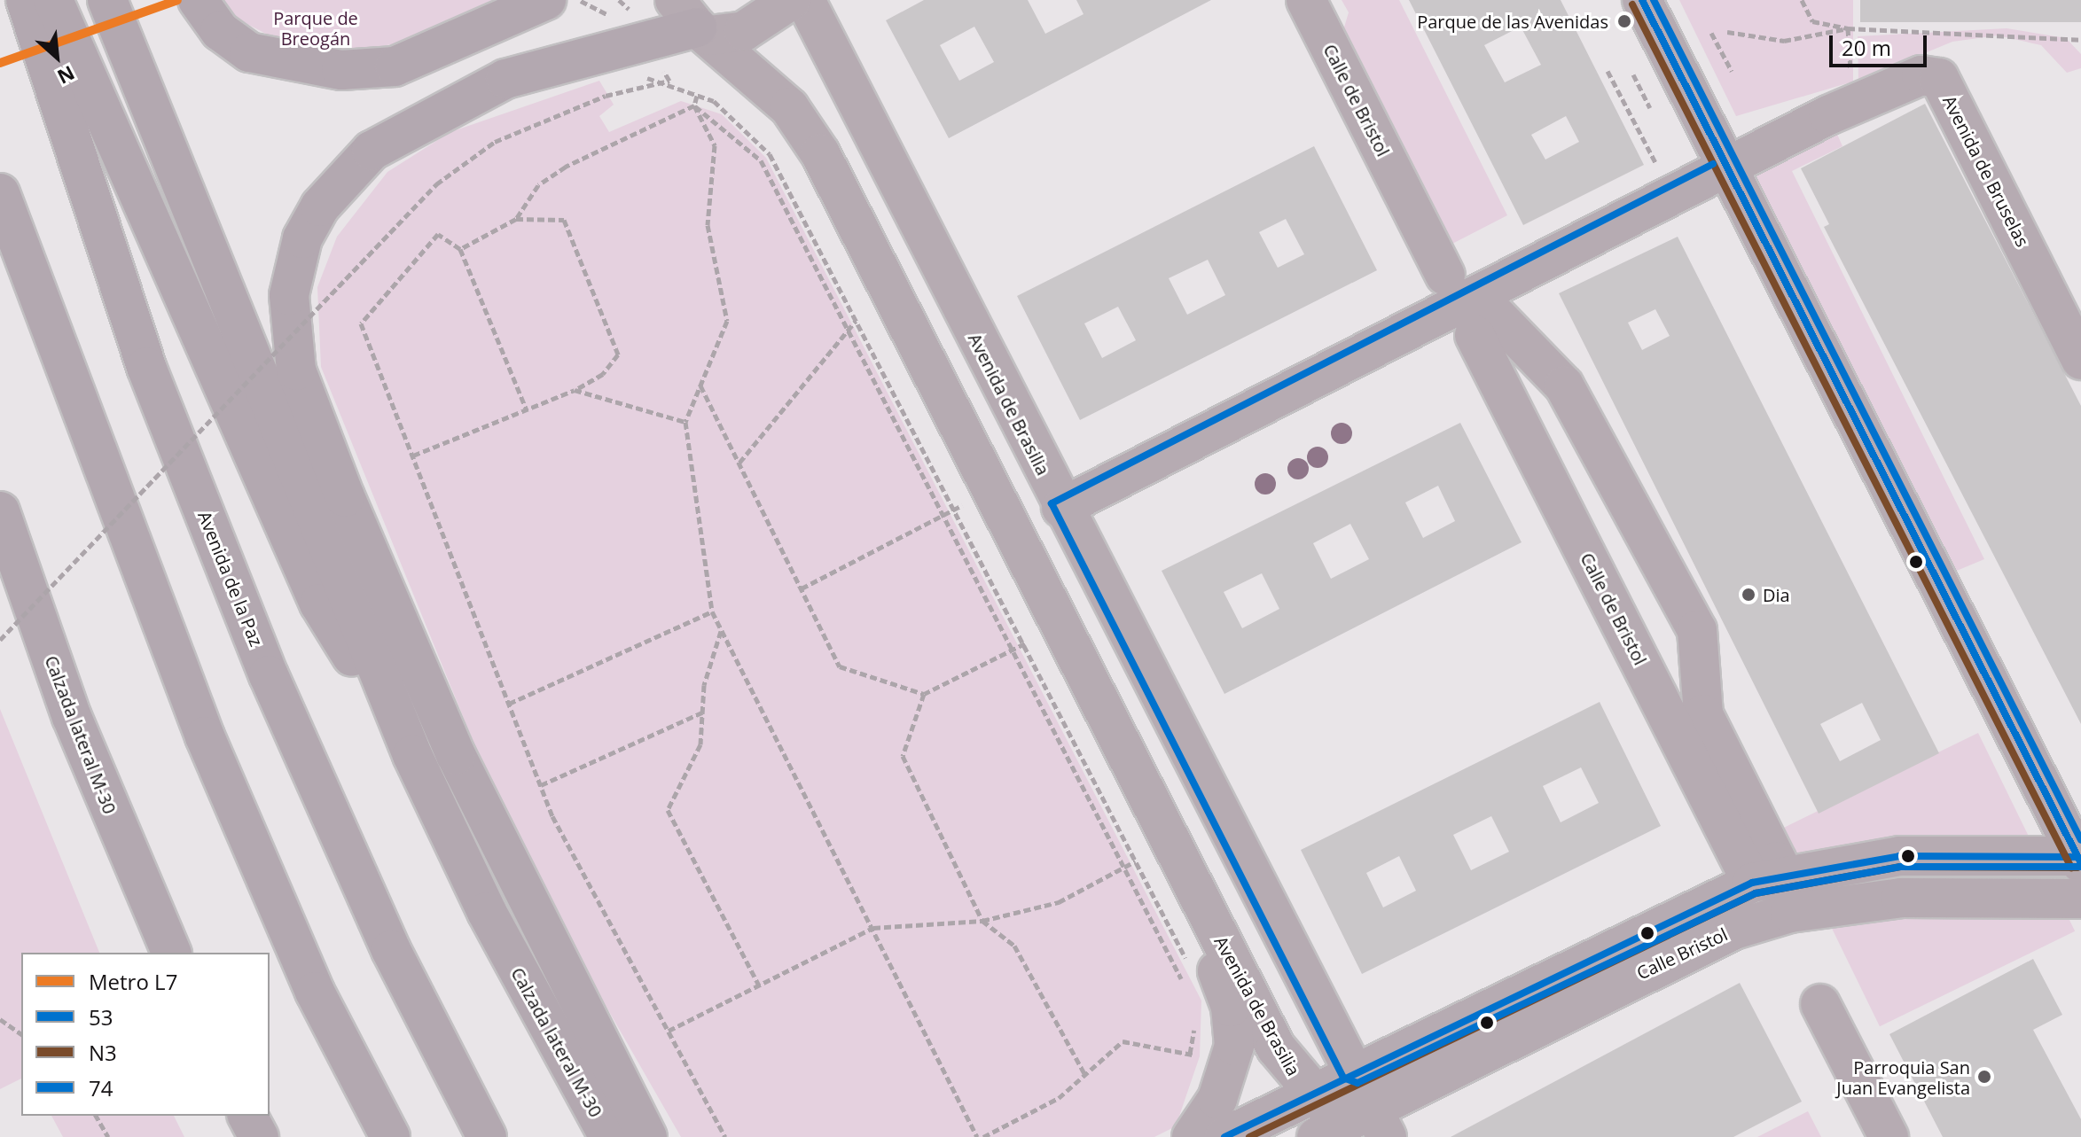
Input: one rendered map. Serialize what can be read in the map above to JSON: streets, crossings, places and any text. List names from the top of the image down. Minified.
{"streets":{"highway":["Avenida de la Paz","Calzada lateral M-30"],"street":["Calle de Bristol","Avenida de Bruselas","Avenida de Brasilia","Calle Bristol"]},"crossings":[["Calle de Bristol","Calle Bristol"],["Avenida de Bruselas","Avenida de Brasilia"],["Avenida de Brasilia","Calle Bristol"]],"parks":["Parque de Breogán"],"places":["Parque de las Avenidas","Dia","Parroquia San Juan Evangelista"],"lines":["metro line L7","transit line 53","transit line 74","transit line N3"],"legend":["Metro L7","53","N3","74"],"scale_bar":"20 m","north":"bottom right"}
